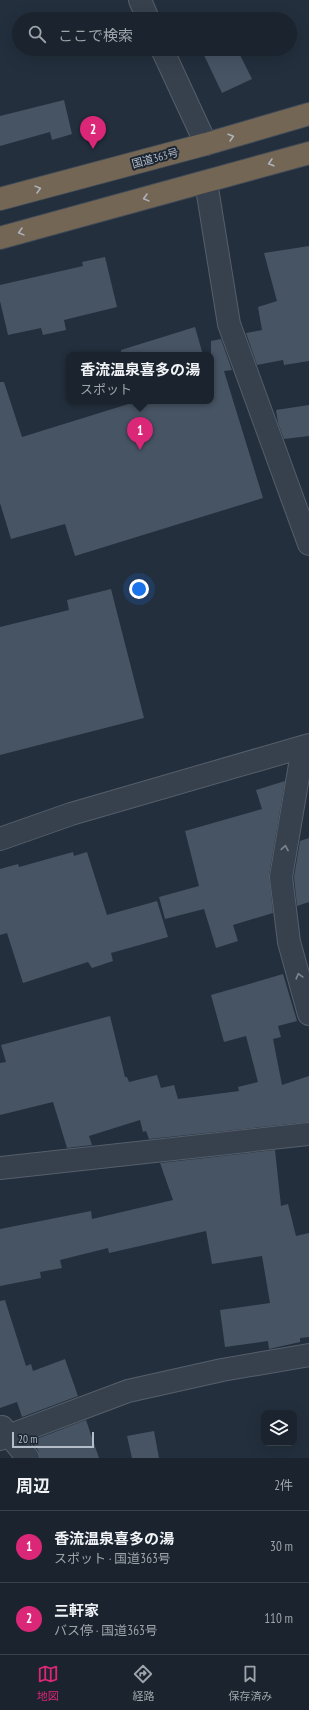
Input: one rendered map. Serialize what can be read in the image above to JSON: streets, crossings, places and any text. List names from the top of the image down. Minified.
{"streets":{"highway":["国道363号"]},"scale_bar":"20 m","page":{"search":"ここで検索","pins":["2","1"],"popup":["香流温泉喜多の湯","スポット"],"scale":"20 m","heading":["周辺","2件"],"list":[{"mark":"1","name":"香流温泉喜多の湯","note":"スポット · 国道363号","value":"30 m"},{"mark":"2","name":"三軒家","note":"バス停 · 国道363号","value":"110 m"}],"nav":["地図","経路","保存済み"]}}
